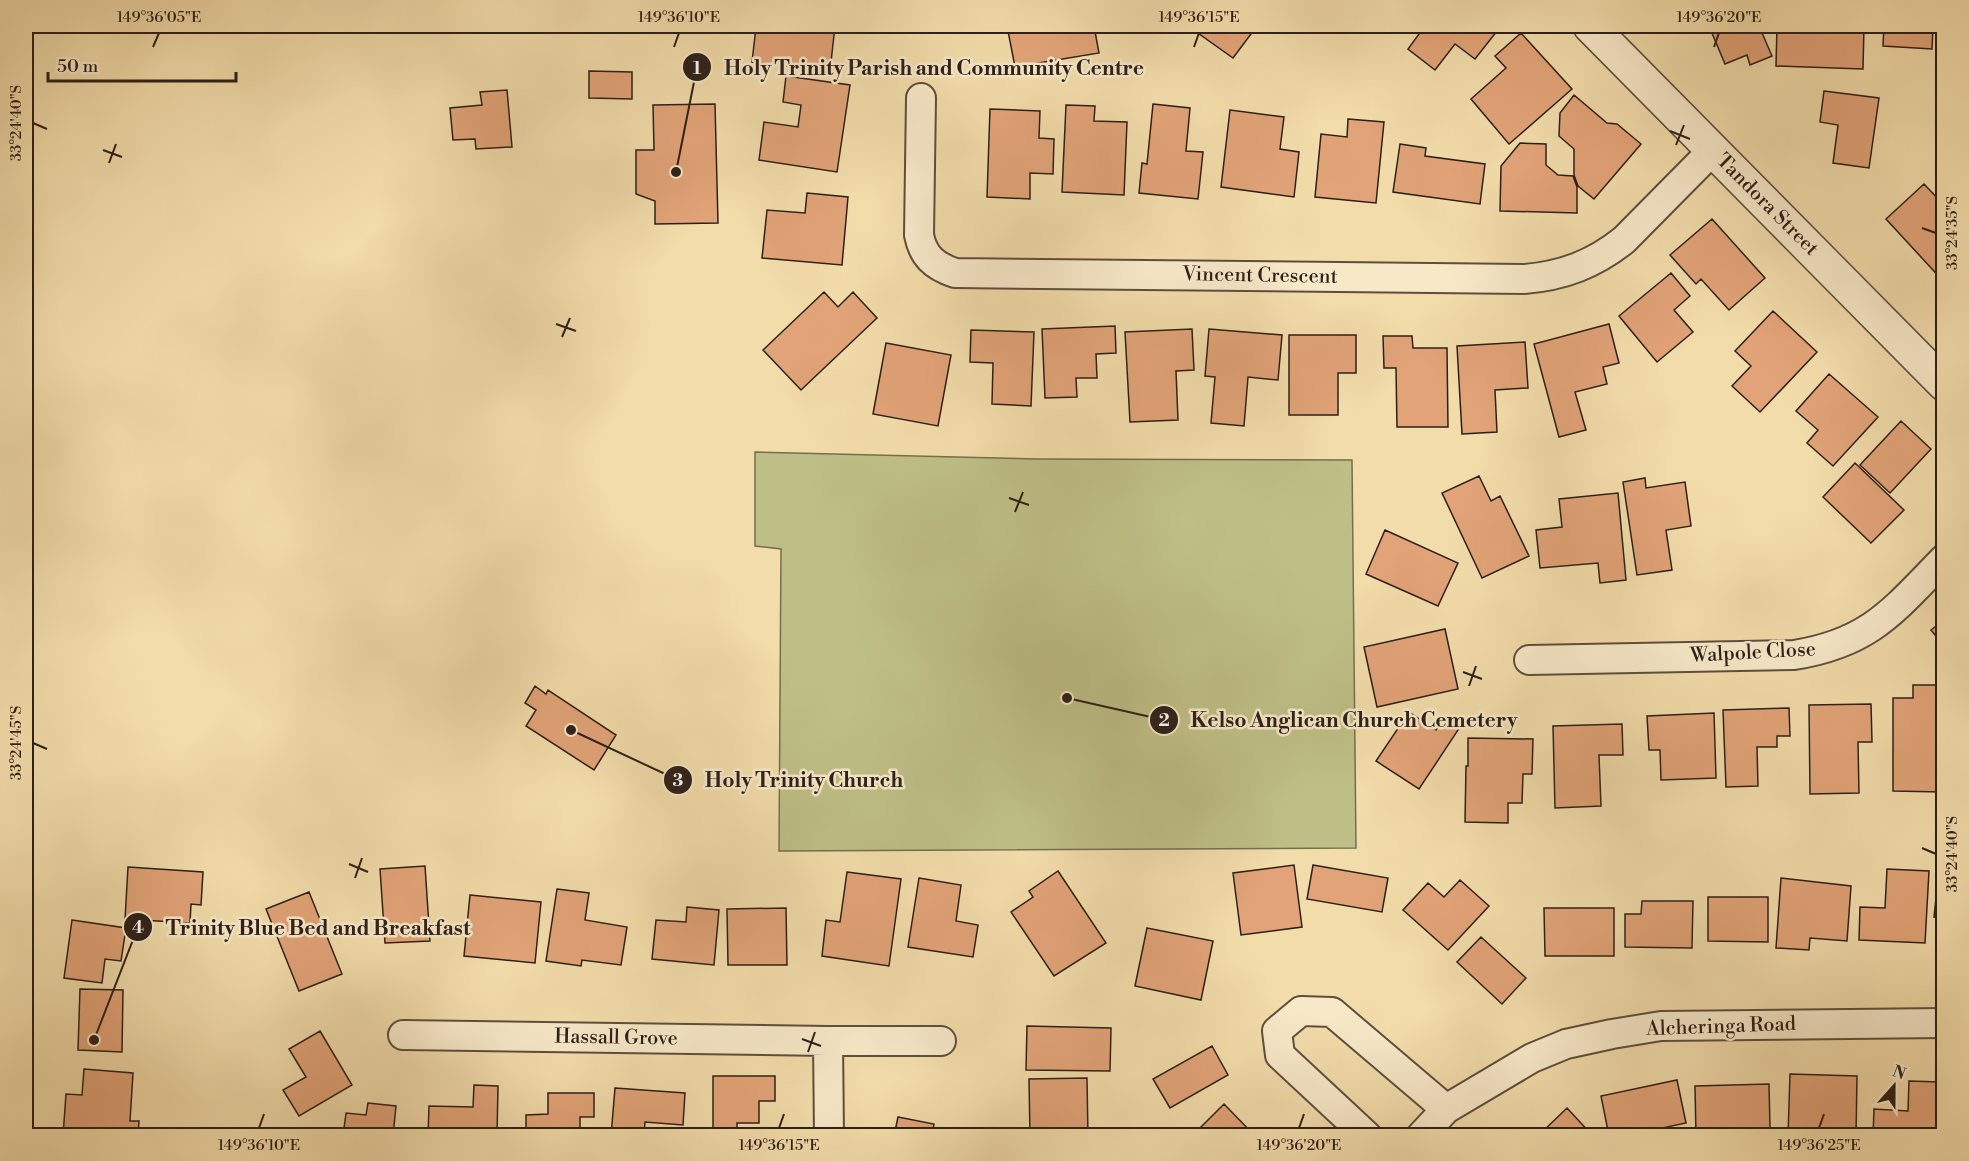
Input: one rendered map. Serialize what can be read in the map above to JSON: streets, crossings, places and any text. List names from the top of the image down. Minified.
{"streets":{"street":["Tandora Street","Vincent Crescent","Walpole Close","Alcheringa Road","Hassall Grove"]},"crossings":[["Tandora Street","Vincent Crescent"]],"places":["Holy Trinity Parish and Community Centre","Kelso Anglican Church Cemetery","Holy Trinity Church","Trinity Blue Bed and Breakfast"],"scale_bar":"50 m","north":"top","coordinates":["149°36'05\"E","149°36'10\"E","149°36'15\"E","149°36'20\"E","33°24'40\"S","33°24'35\"S","33°24'45\"S","149°36'25\"E"]}
